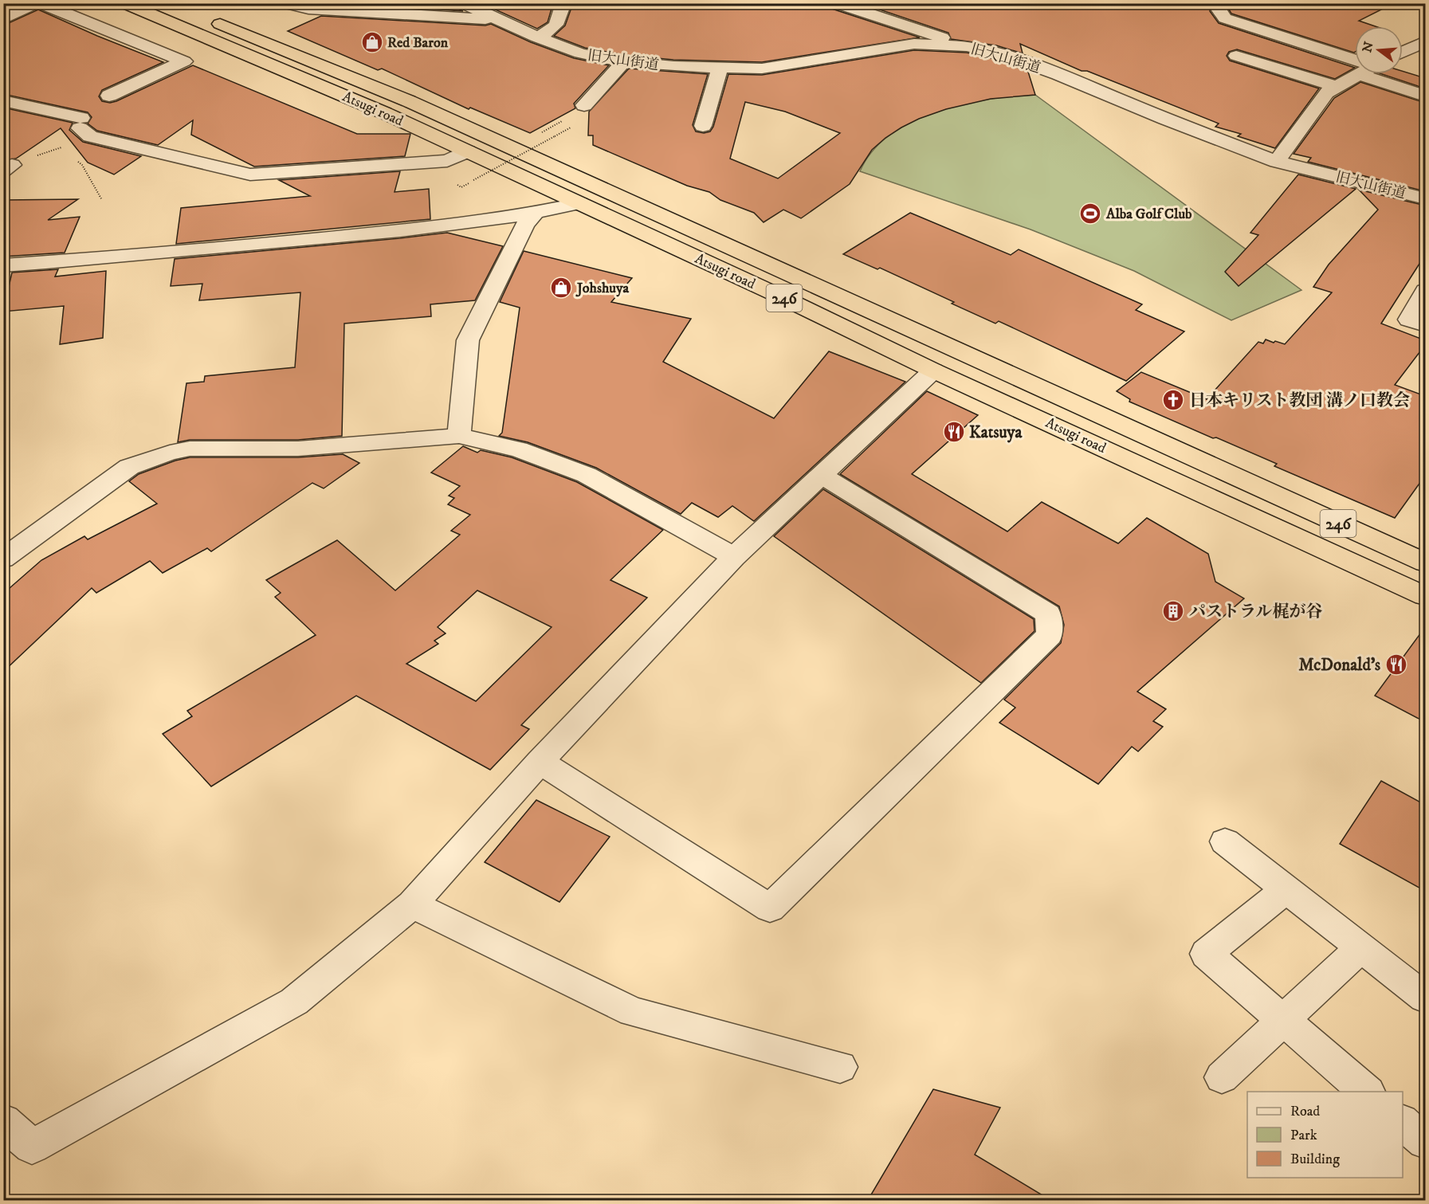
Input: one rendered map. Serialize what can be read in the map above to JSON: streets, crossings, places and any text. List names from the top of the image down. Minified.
{"streets":{"highway":["Atsugi road","246"],"street":["旧大山街道"]},"places":{"shop":["Red Baron","Johshuya"],"sports":["Alba Golf Club"],"church":["日本キリスト教団 溝ノ口教会"],"restaurant":["Katsuya","McDonald's"],"building":["パストラル梶が谷"]},"legend":["Road","Park","Building"],"north":"left"}
